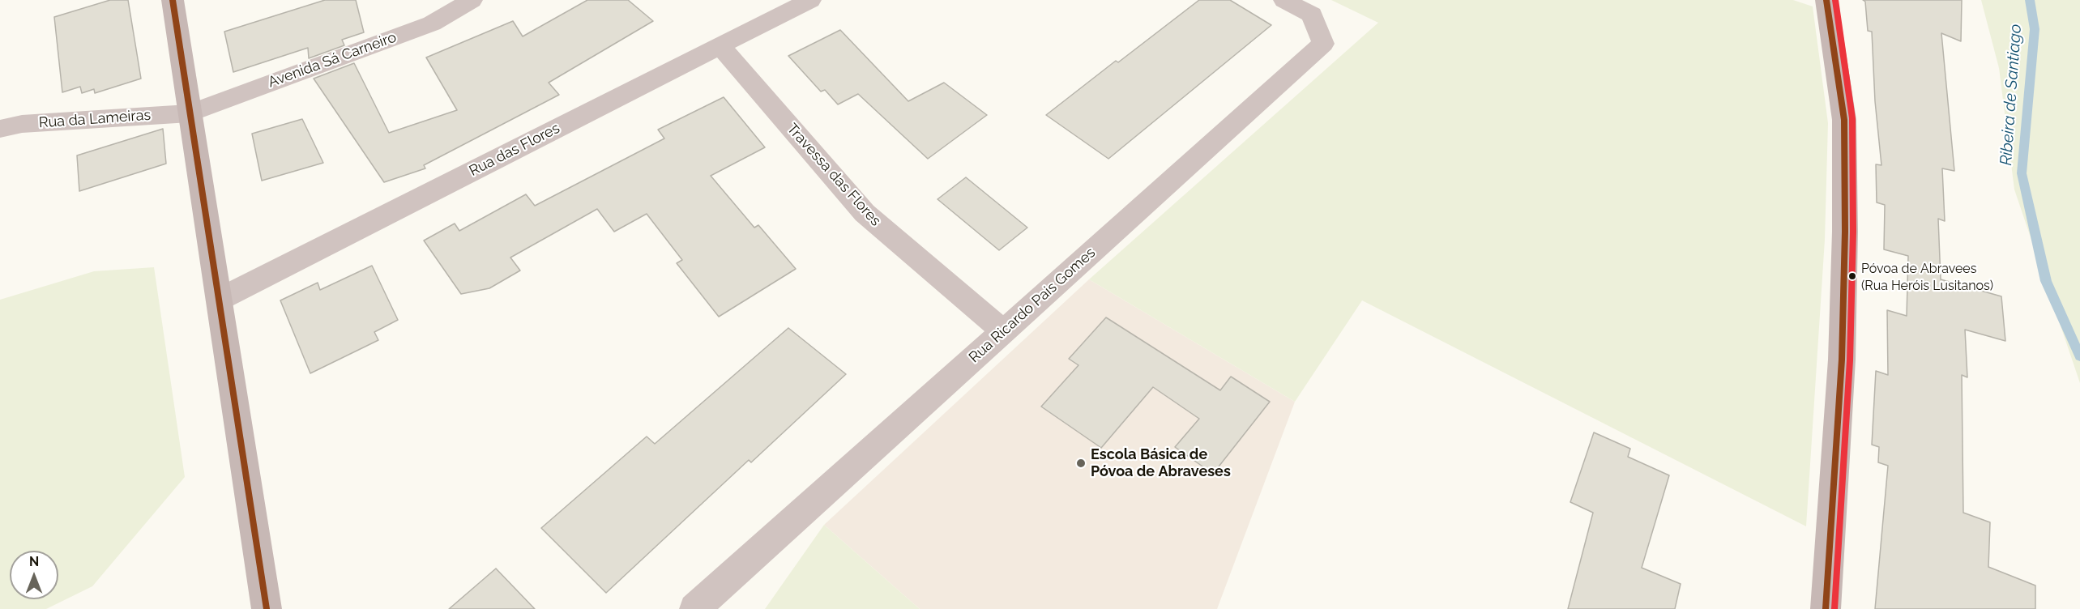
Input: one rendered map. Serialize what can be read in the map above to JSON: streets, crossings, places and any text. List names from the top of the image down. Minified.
{"streets":{"street":["Avenida Sá Carneiro","Rua da Lameiras","Rua das Flores","Travessa das Flores","Rua Ricardo Pais Gomes"]},"crossings":[["Avenida Sá Carneiro","Rua da Lameiras"],["Rua das Flores","Travessa das Flores"],["Travessa das Flores","Rua Ricardo Pais Gomes"]],"water":["Ribeira de Santiago"],"places":["Póvoa de Abravees (Rua Heróis Lusitanos)","Escola Básica de Póvoa de Abraveses"],"north":"top"}
